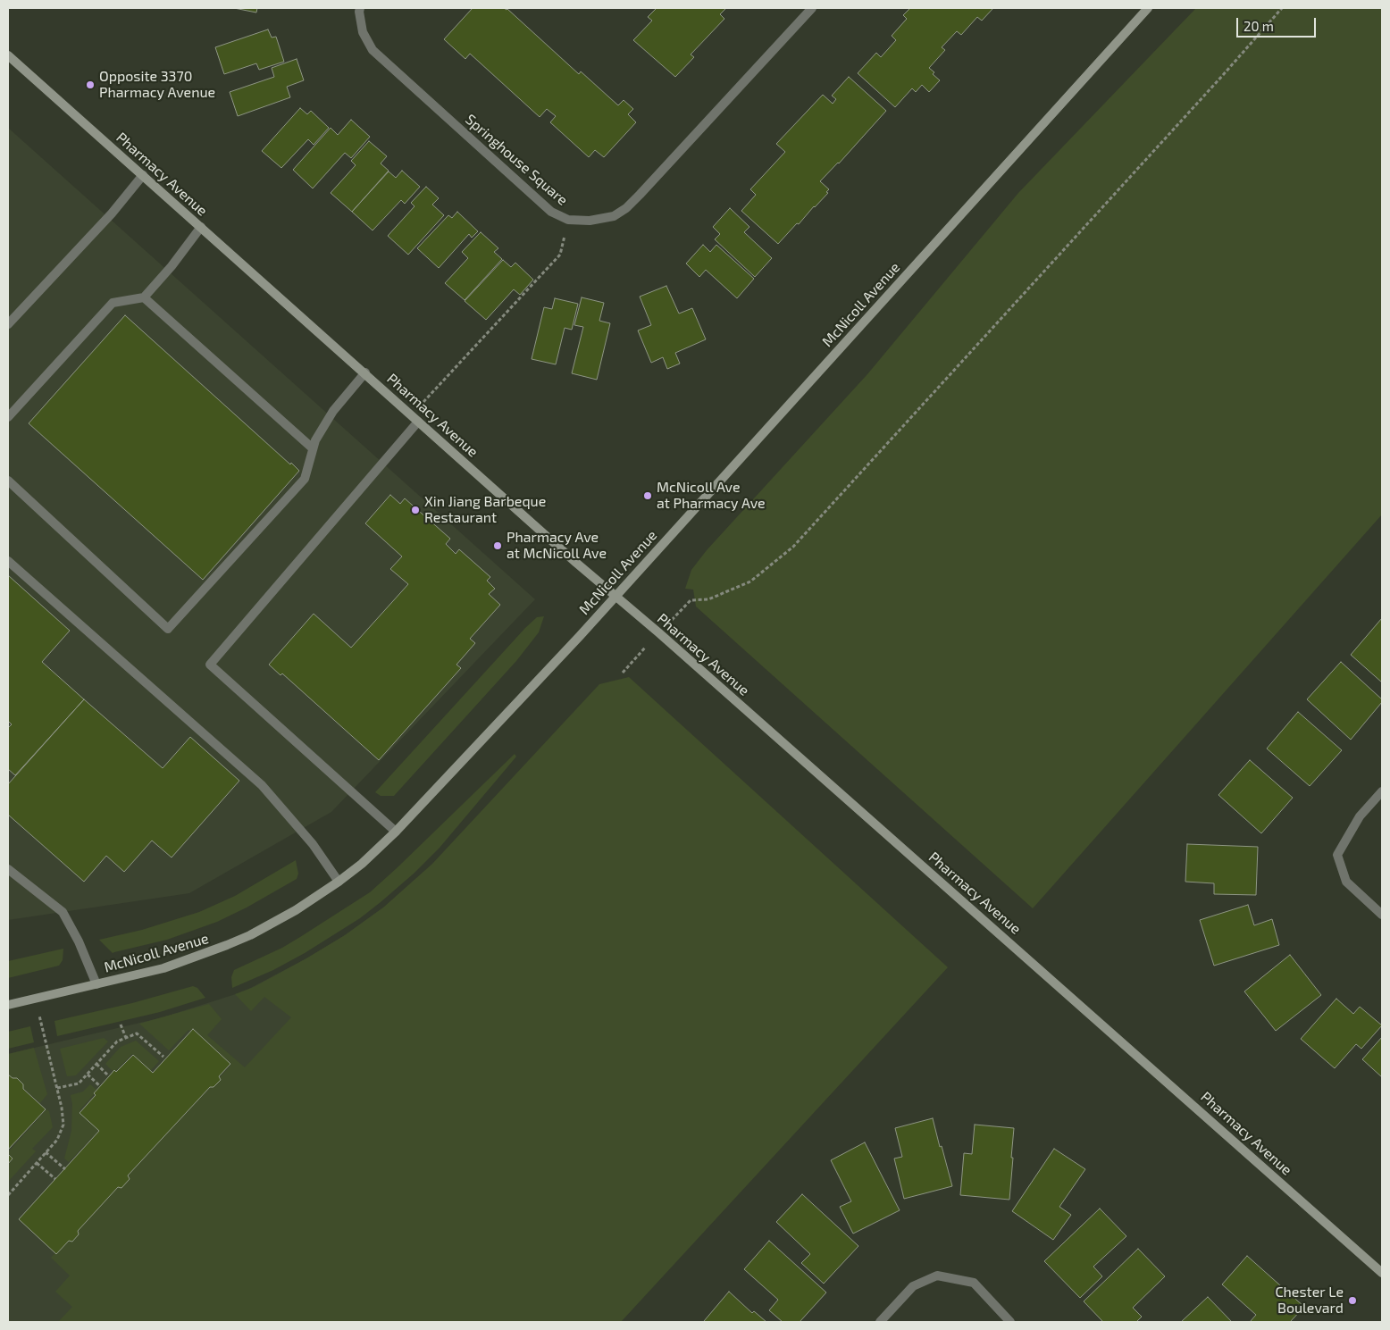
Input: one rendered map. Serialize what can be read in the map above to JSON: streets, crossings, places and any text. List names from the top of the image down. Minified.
{"streets":{"street":["Springhouse Square","Pharmacy Avenue","McNicoll Avenue"]},"crossings":[["Pharmacy Avenue","McNicoll Avenue"]],"places":["Opposite 3370 Pharmacy Avenue","McNicoll Ave at Pharmacy Ave","Xin Jiang Barbeque Restaurant","Pharmacy Ave at McNicoll Ave","Chester Le Boulevard"],"scale_bar":"20 m"}
